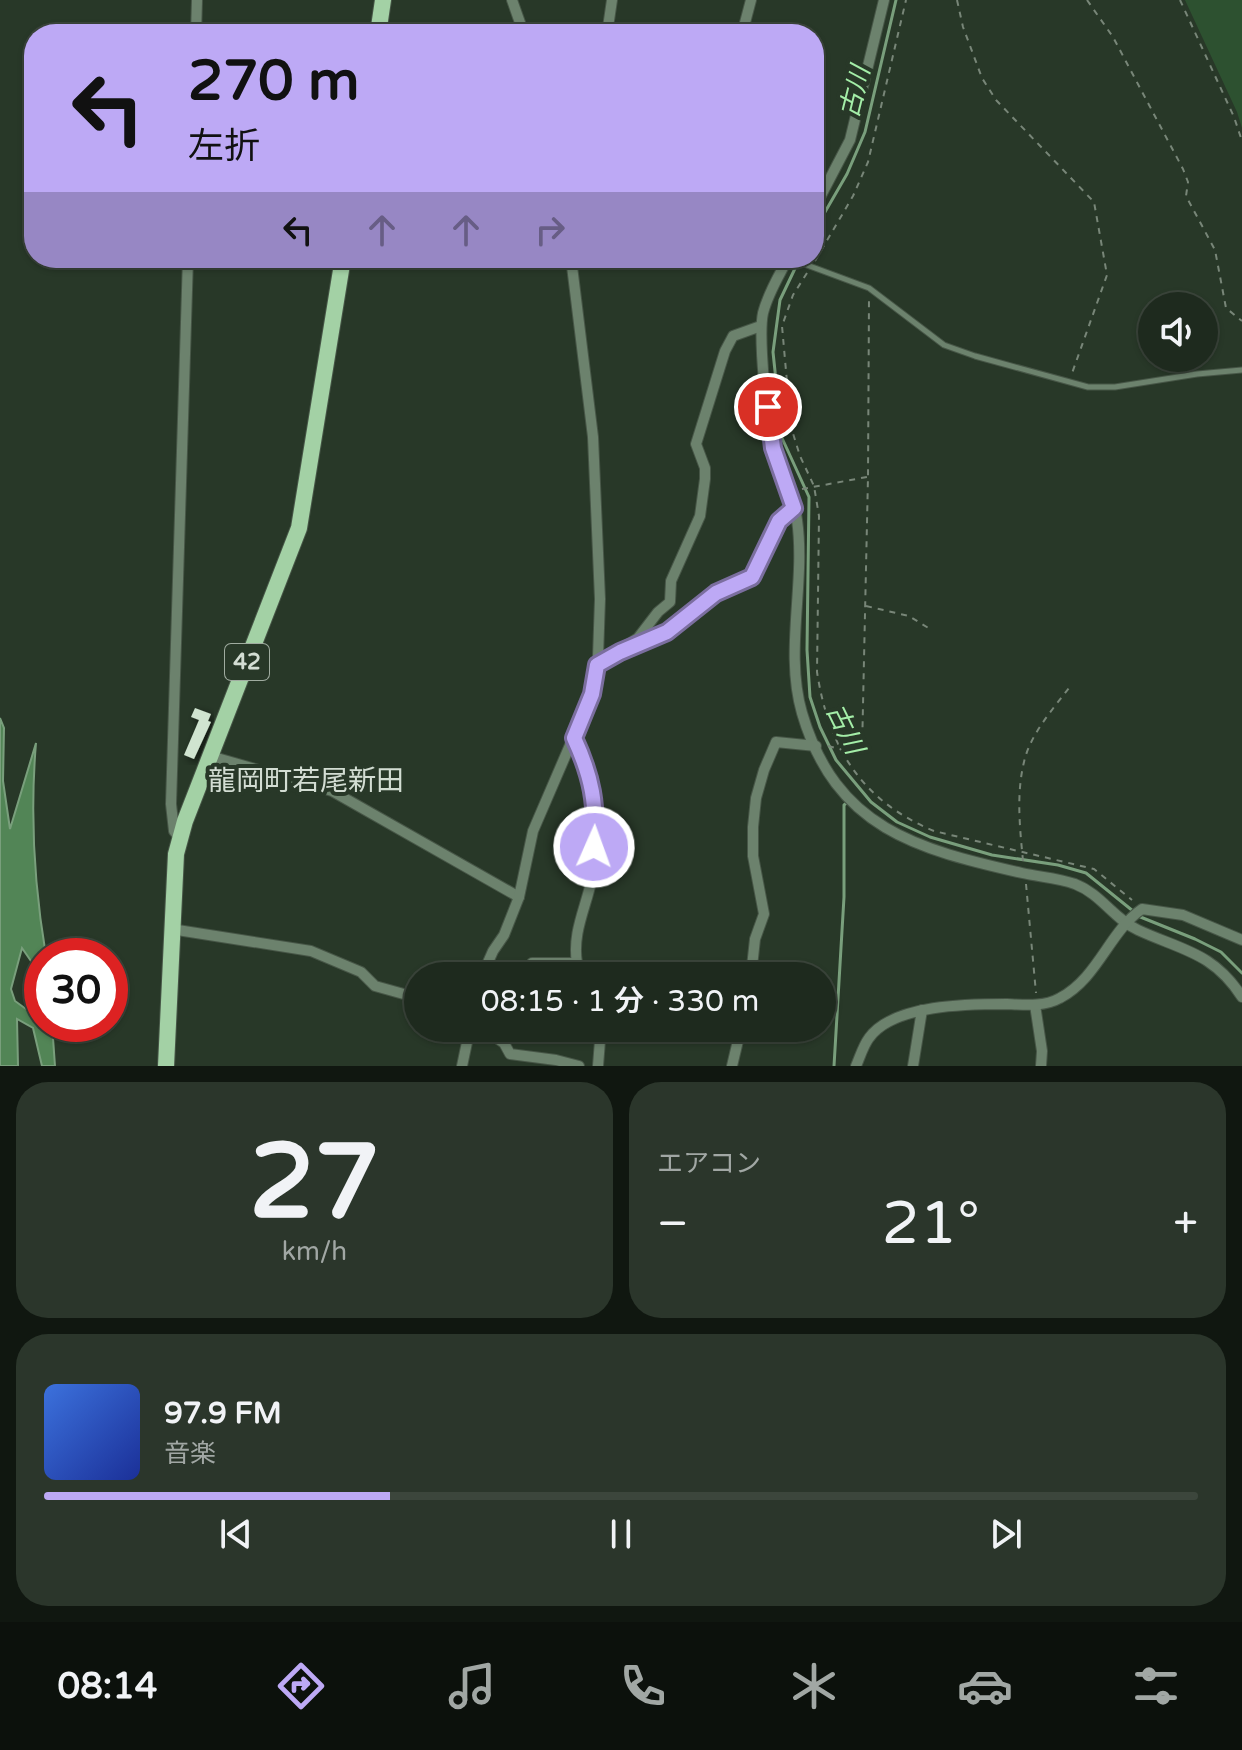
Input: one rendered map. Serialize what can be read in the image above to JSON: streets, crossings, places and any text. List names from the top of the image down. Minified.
{"streets":{"main road":["42"]},"districts":["龍岡町若尾新田"],"water":["古川"],"page":{"turn":["270 m","左折"],"limit":"30","trip":"08:15 · 1 分 · 330 m","tile":[["27","km/h"],"エアコン"],"heat":["−","21°","+"],"song":["97.9 FM","音楽"],"tabs":"08:14"}}
